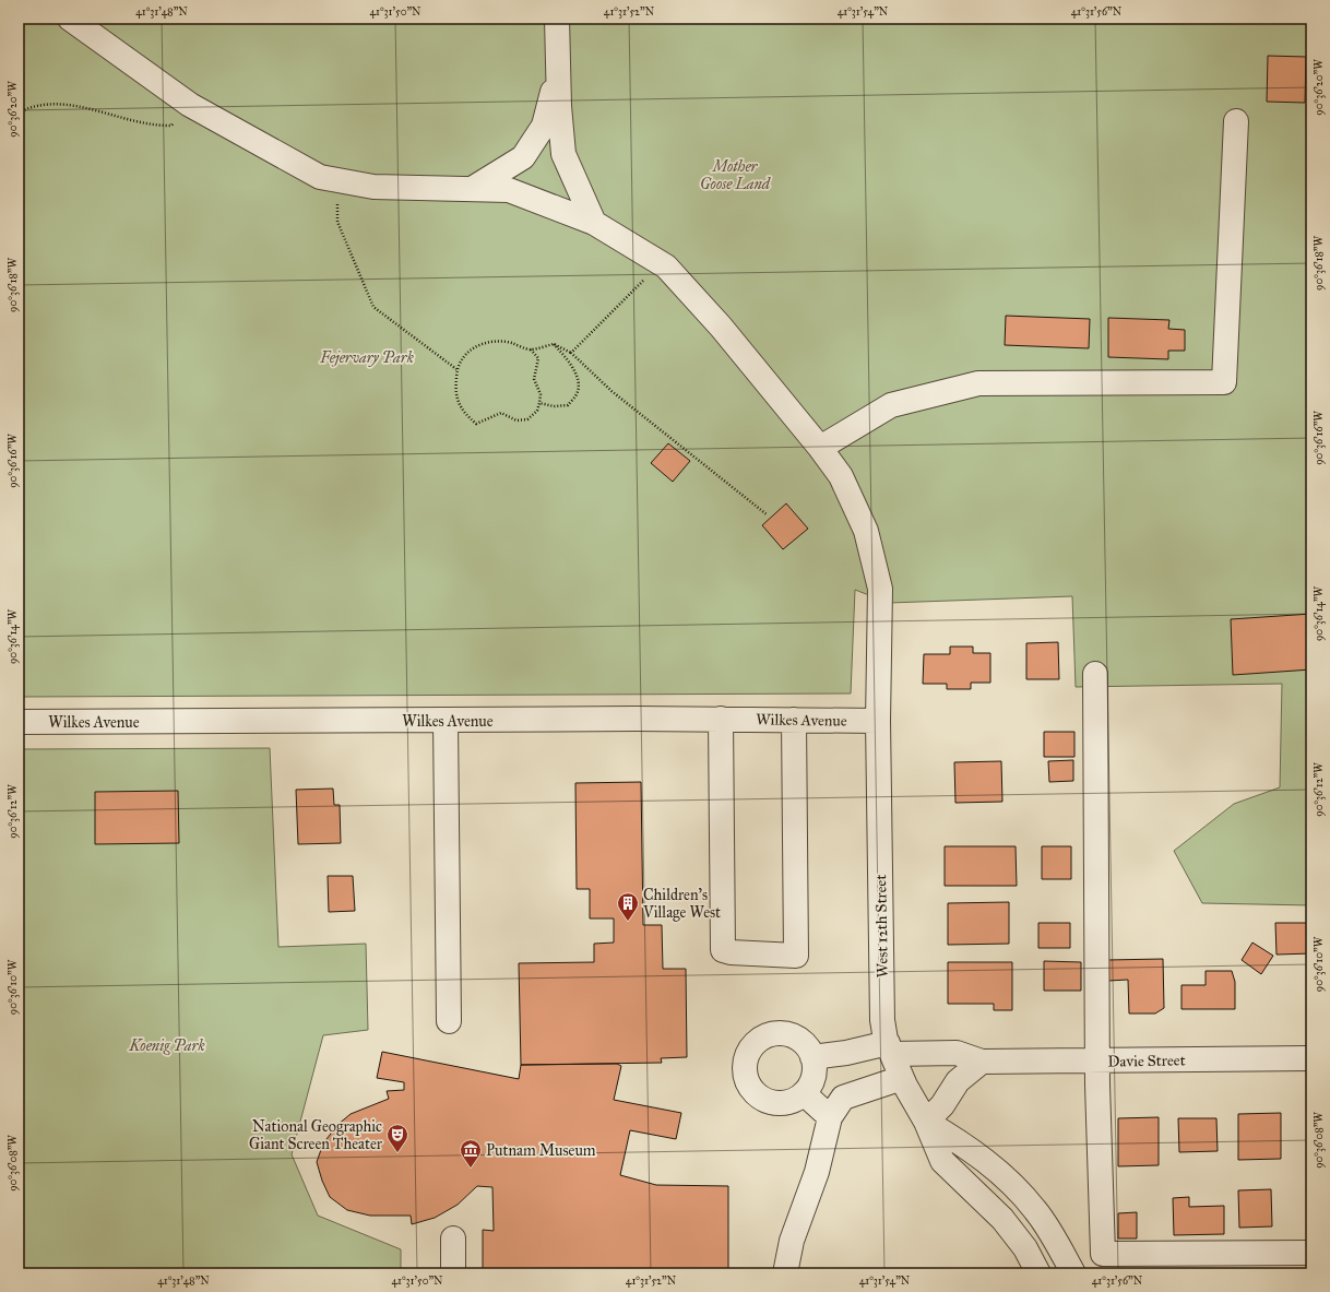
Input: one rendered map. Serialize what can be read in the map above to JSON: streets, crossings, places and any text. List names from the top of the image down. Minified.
{"streets":{"street":["Wilkes Avenue","West 12th Street","Davie Street"]},"crossings":[["Wilkes Avenue","West 12th Street"],["West 12th Street","Davie Street"]],"parks":["Mother Goose Land","Fejervary Park","Koenig Park"],"places":{"building":["Children's Village West"],"theatre":["National Geographic Giant Screen Theater"],"museum":["Putnam Museum"]},"coordinates":["41°31'48\"N","41°31'50\"N","41°31'52\"N","41°31'54\"N","41°31'56\"N","90°36'20\"W","90°36'18\"W","90°36'16\"W","90°36'14\"W","90°36'12\"W","90°36'10\"W","90°36'08\"W"]}
